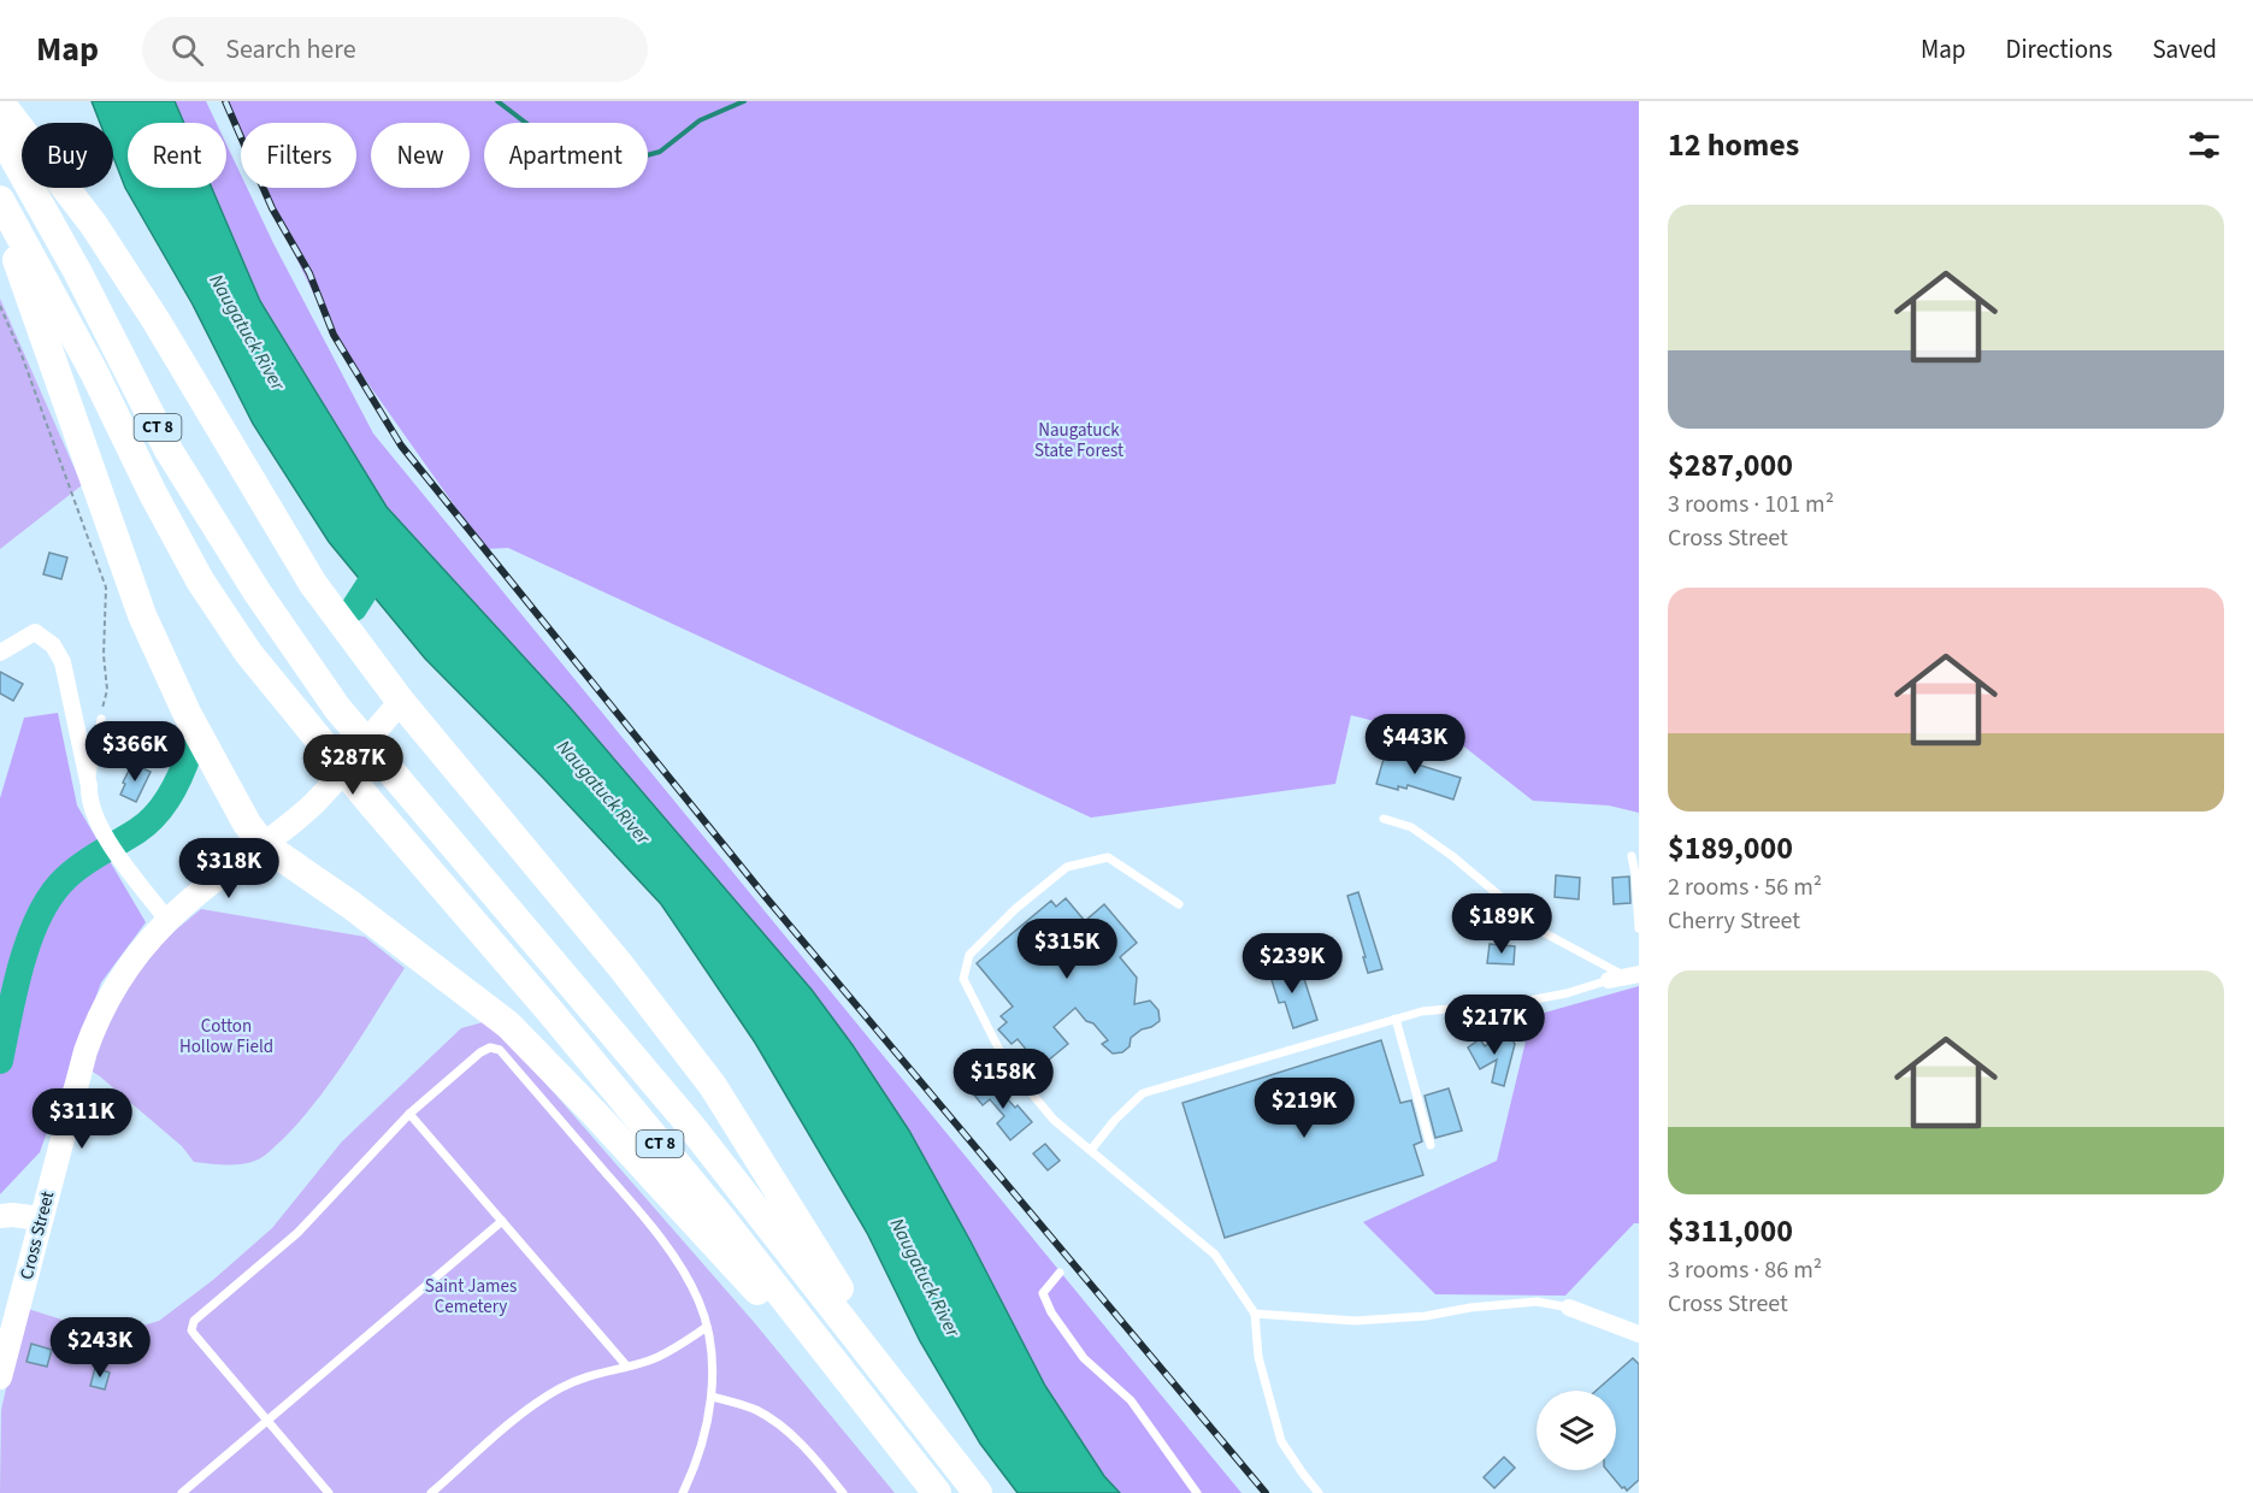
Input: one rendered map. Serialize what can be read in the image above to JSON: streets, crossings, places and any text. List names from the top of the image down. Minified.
{"streets":{"highway":["CT 8"],"street":["Cross Street"]},"water":["Naugatuck River"],"parks":["Naugatuck State Forest","Cotton Hollow Field","Saint James Cemetery"],"page":{"header":"Map","search":"Search here","nav":["Map","Directions","Saved"],"heading":"12 homes","chip":["Buy","Rent","Filters","New","Apartment"],"list":[{"name":"$287,000","note":"3 rooms · 101 m² · Cross Street"},{"name":"$189,000","note":"2 rooms · 56 m² · Cherry Street"},{"name":"$311,000","note":"3 rooms · 86 m² · Cross Street"}],"price":["$443K","$366K","$287K","$318K","$189K","$315K","$239K","$217K","$158K","$219K","$311K","$243K"]}}
